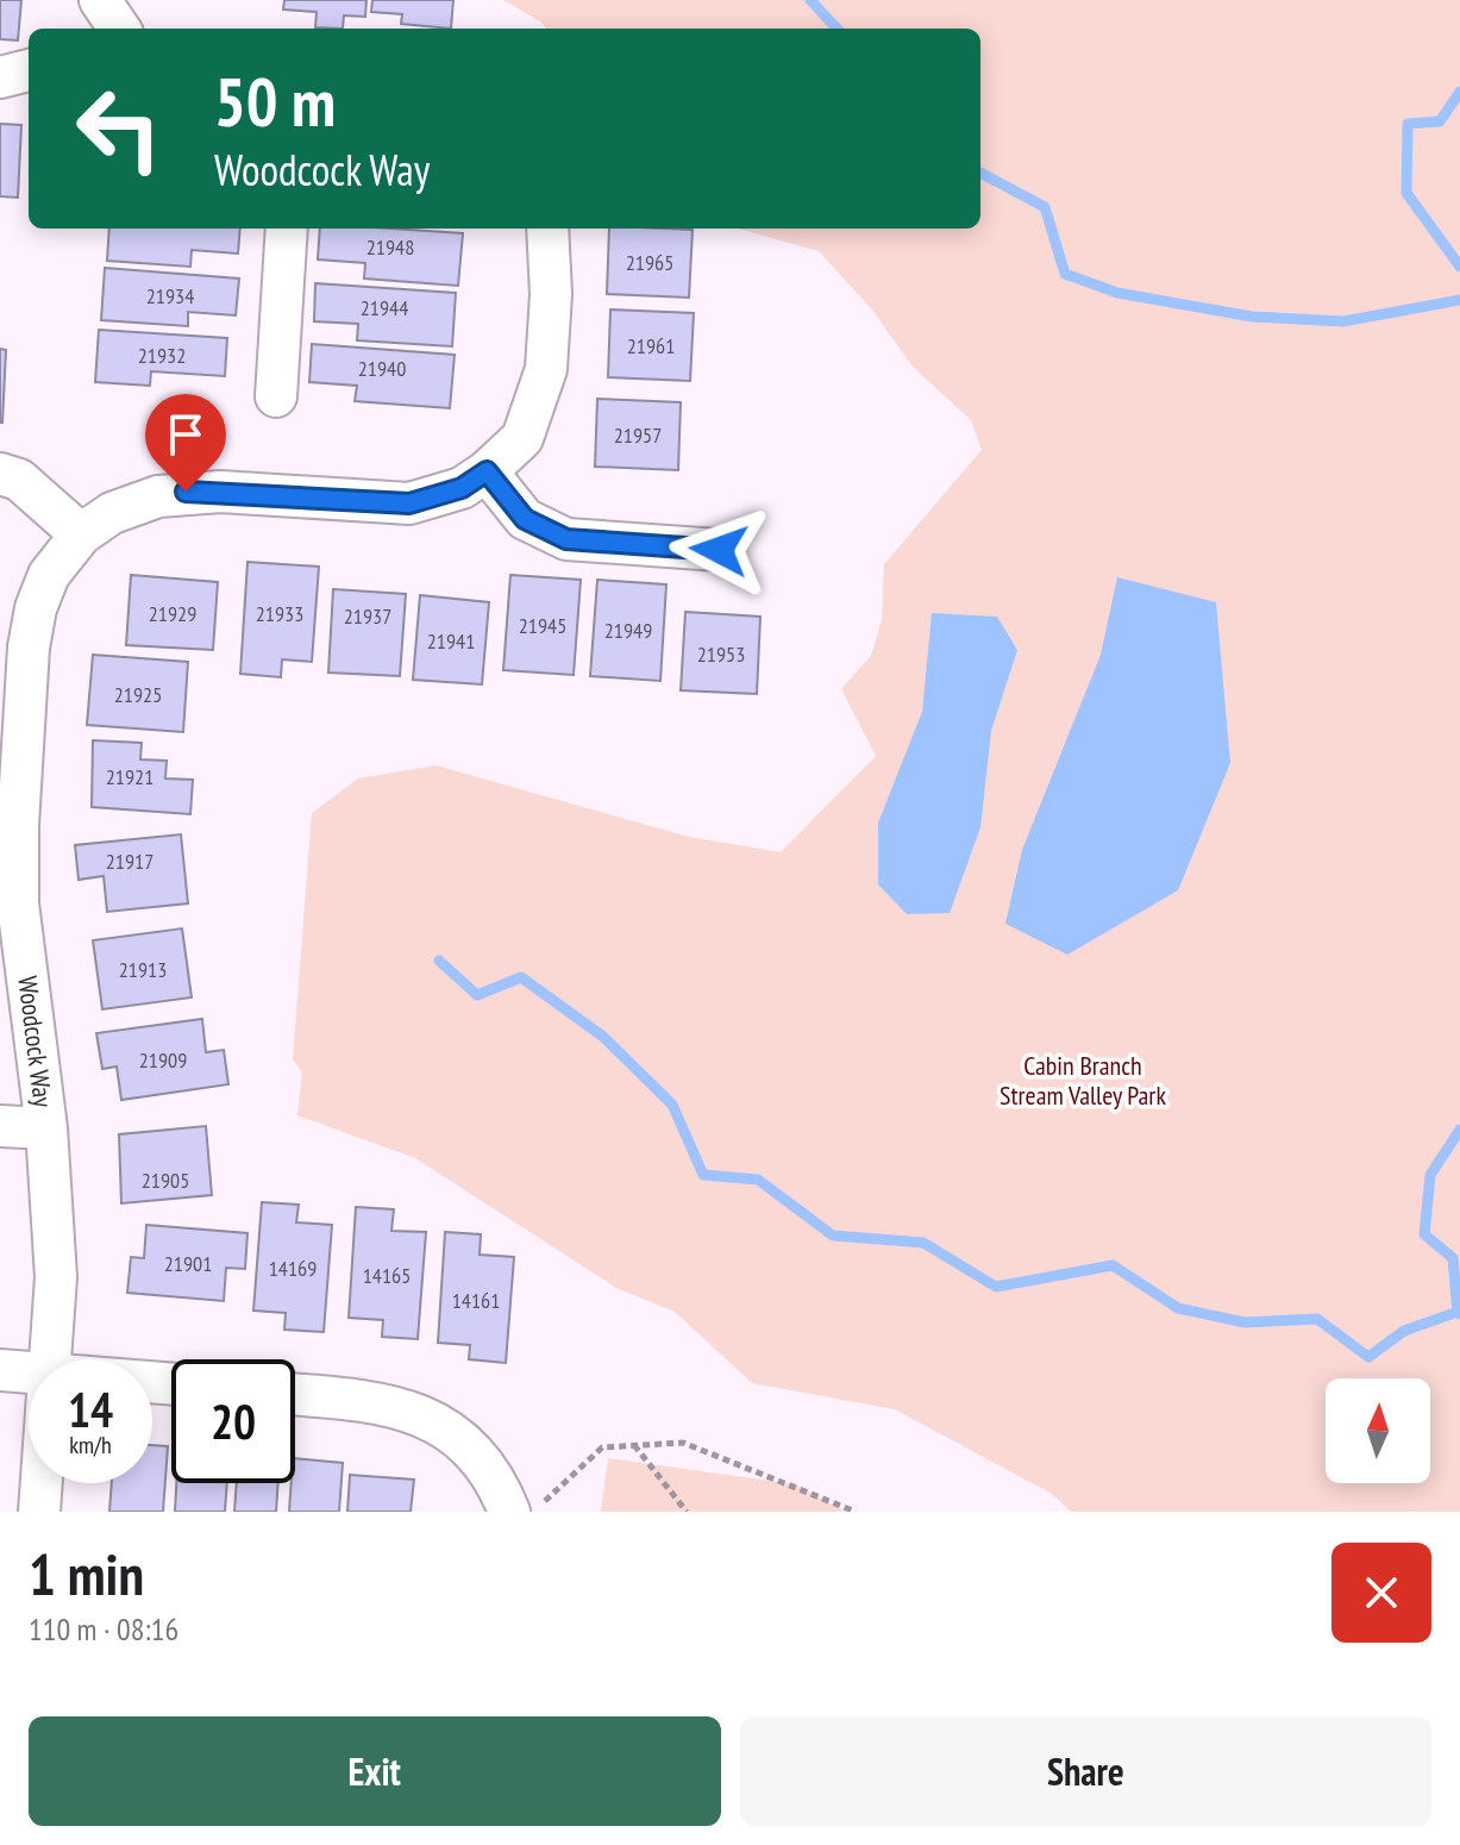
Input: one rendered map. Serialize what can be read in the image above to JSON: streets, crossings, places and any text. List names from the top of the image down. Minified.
{"streets":{"street":["Woodcock Way"]},"parks":["Cabin Branch Stream Valley Park"],"house_numbers":["21948","21965","21934","21944","21961","21932","21940","21957","21929","21933","21937","21945","21949","21941","21953","21925","21921","21917","21913","21909","21905","21901","14169","14165","14161"],"north":"top","page":{"turn":["50 m","Woodcock Way"],"speed":"14 km/h","limit":"20","heading":["1 min","110 m · 08:16"],"buttons":["Exit","Share"]}}
